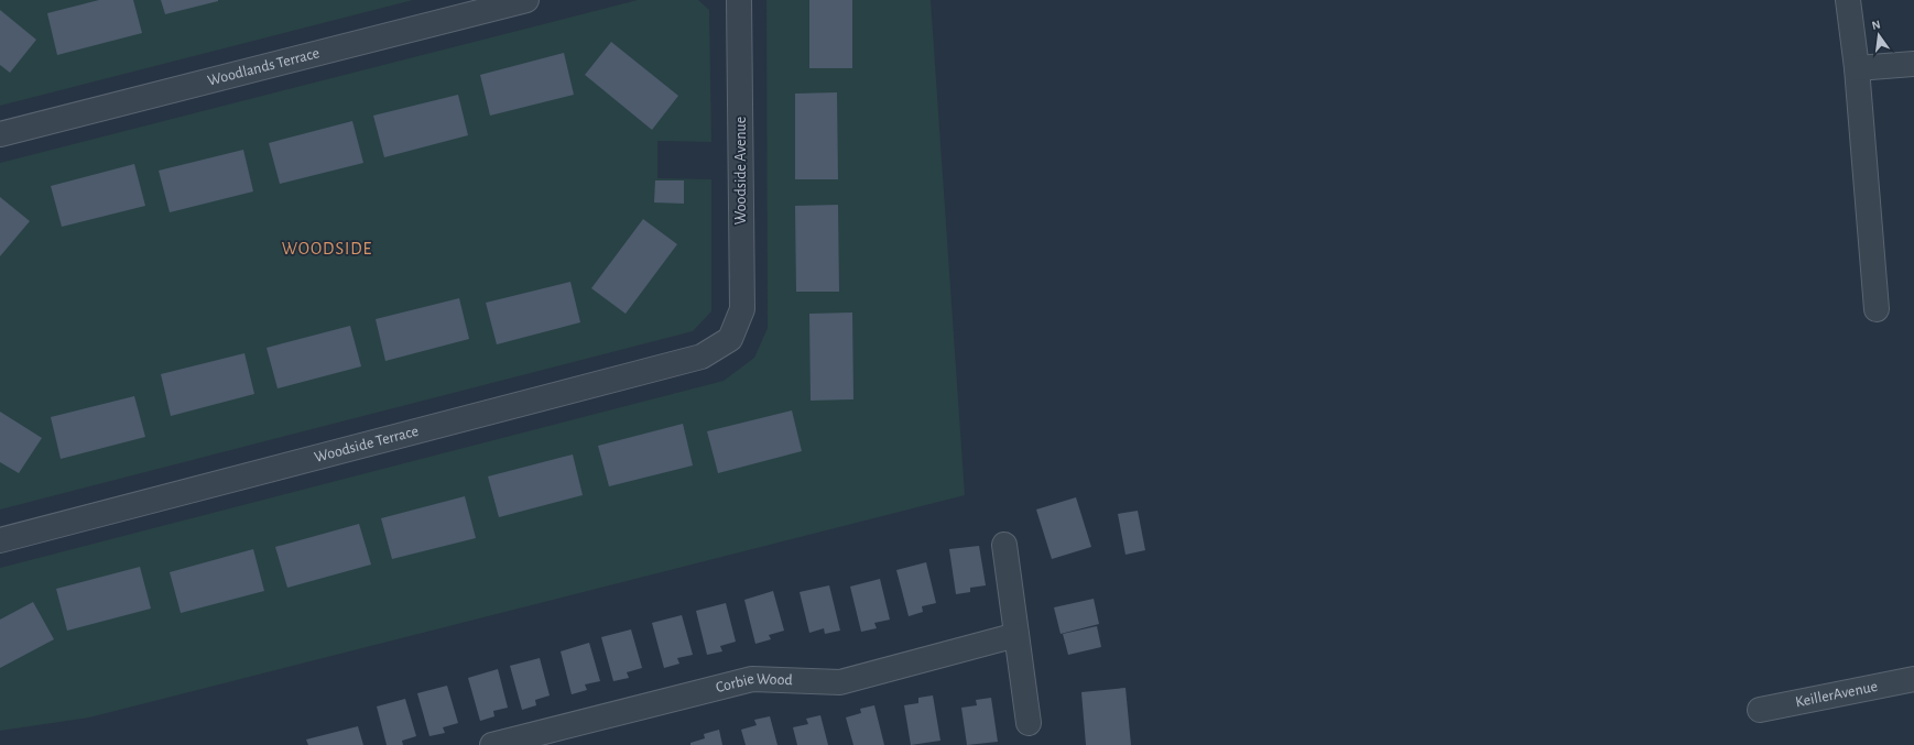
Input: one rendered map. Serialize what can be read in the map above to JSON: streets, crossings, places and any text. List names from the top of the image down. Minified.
{"streets":{"street":["Woodlands Terrace","Woodside Avenue","Woodside Terrace","Corbie Wood","KeillerAvenue"]},"crossings":[["Woodside Avenue","Woodside Terrace"]],"districts":["WOODSIDE"],"north":"top"}
